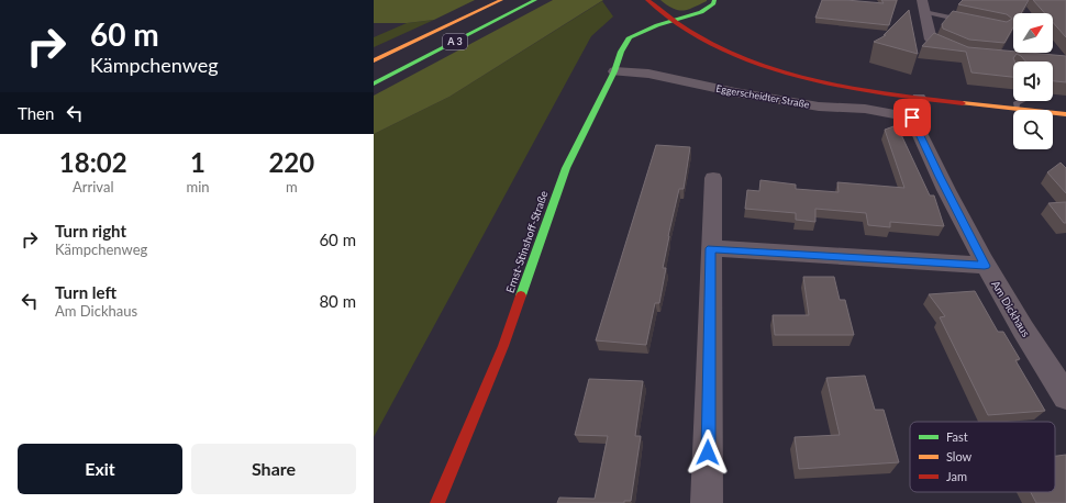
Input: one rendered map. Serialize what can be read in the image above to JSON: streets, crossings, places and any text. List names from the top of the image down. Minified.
{"streets":{"main road":["A 3","Eggerscheidter Straße","Ernst-Stinshoff-Straße"],"street":["Am Dickhaus"]},"crossings":[["Eggerscheidter Straße","Ernst-Stinshoff-Straße"],["Eggerscheidter Straße","Am Dickhaus"]],"legend":["Fast","Slow","Jam"],"north":"top right","page":{"turn":["60 m","Kämpchenweg"],"then":"Then","eta":["18:02","Arrival","1","min","220","m"],"list":[{"name":"Turn right","note":"Kämpchenweg","value":"60 m"},{"name":"Turn left","note":"Am Dickhaus","value":"80 m"}],"buttons":["Exit","Share"]}}
